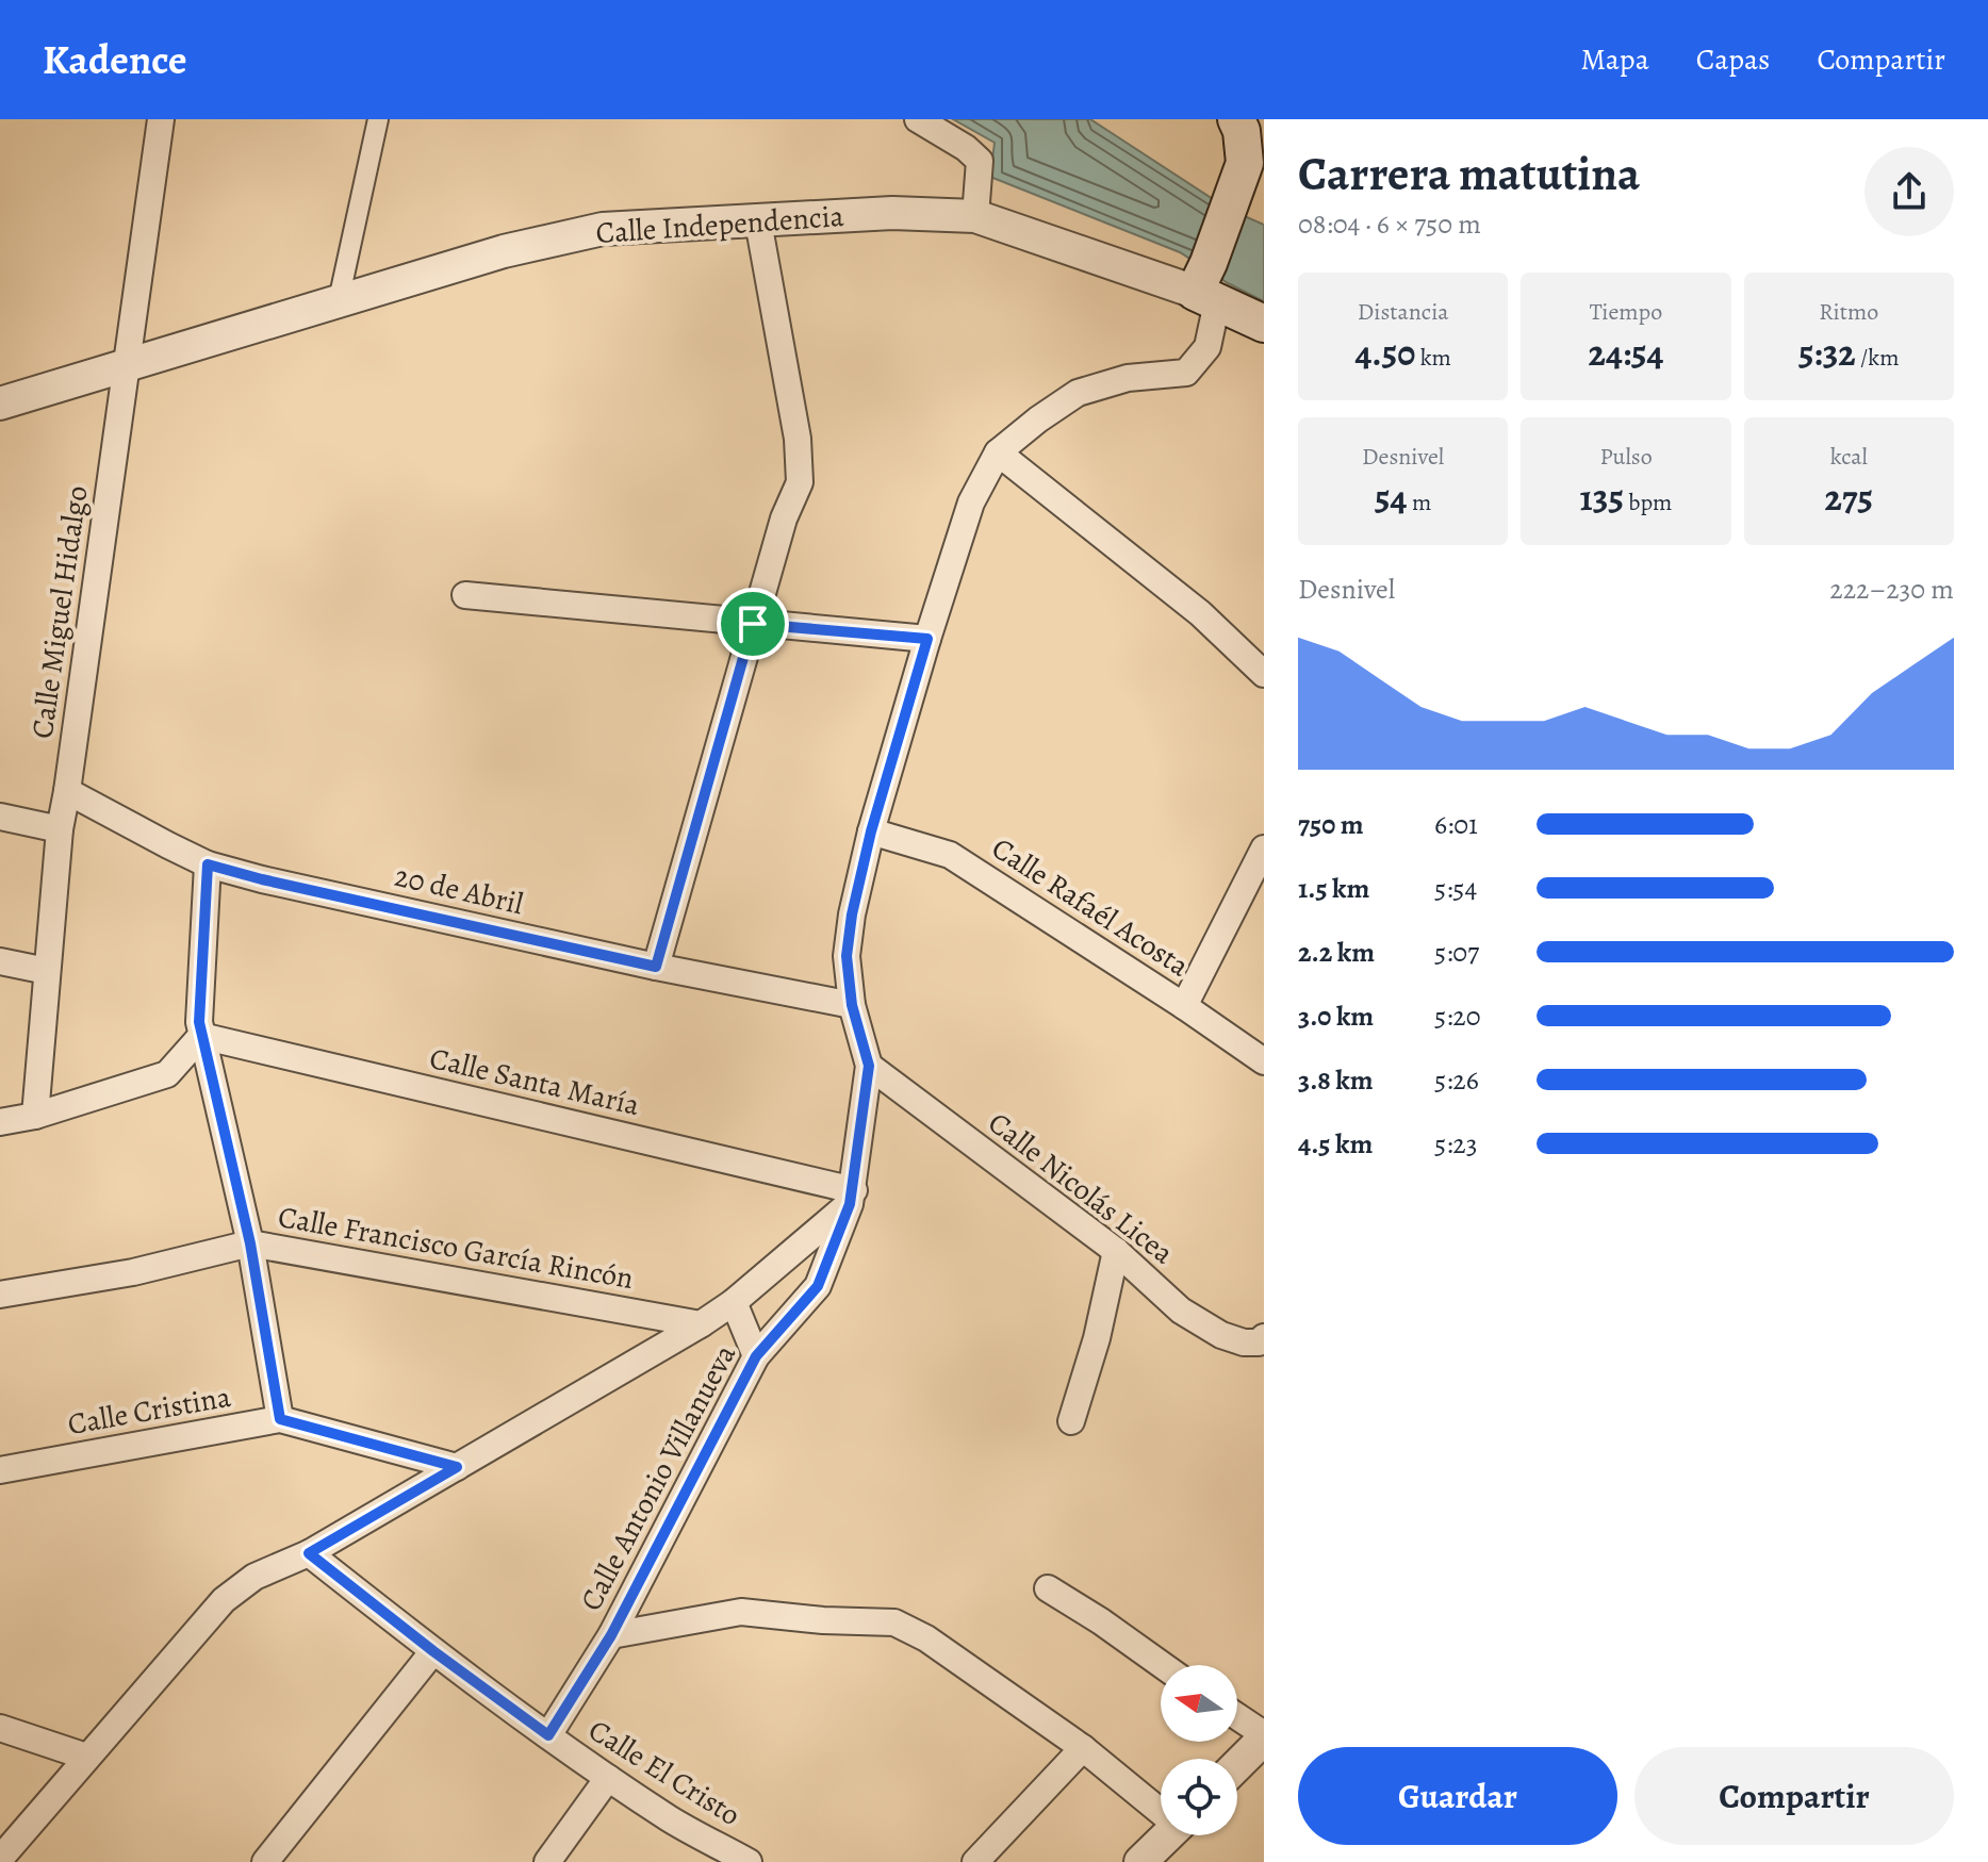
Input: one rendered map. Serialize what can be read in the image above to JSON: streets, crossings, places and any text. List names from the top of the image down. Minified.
{"streets":{"street":["Calle Independencia","Calle Miguel Hidalgo","20 de Abril","Calle Rafaél Acosta","Calle Santa María","Calle Nicolás Licea","Calle Francisco García Rincón","Calle Cristina","Calle Antonio Villanueva","Calle El Cristo"]},"crossings":[["Calle Independencia","Calle Miguel Hidalgo"],["Calle Independencia","Calle Antonio Villanueva"],["Calle Miguel Hidalgo","20 de Abril"],["20 de Abril","Calle Antonio Villanueva"],["Calle Rafaél Acosta","Calle Antonio Villanueva"],["Calle Santa María","Calle Antonio Villanueva"],["Calle Nicolás Licea","Calle Antonio Villanueva"],["Calle Antonio Villanueva","Calle El Cristo"]],"north":"left","page":{"header":"Kadence","nav":["Mapa","Capas","Compartir"],"heading":["Carrera matutina","08:04 · 6 × 750 m"],"stats":[["Distancia","4.50 km"],["Tiempo","24:54"],["Ritmo","5:32 /km"],["Desnivel","54 m"],["Pulso","135 bpm"],["kcal","275"]],"chart":["Desnivel","222–230 m"],"list":[{"name":"750 m","note":"6:01"},{"name":"1.5 km","note":"5:54"},{"name":"2.2 km","note":"5:07"},{"name":"3.0 km","note":"5:20"},{"name":"3.8 km","note":"5:26"},{"name":"4.5 km","note":"5:23"}],"buttons":["Guardar","Compartir"]}}
